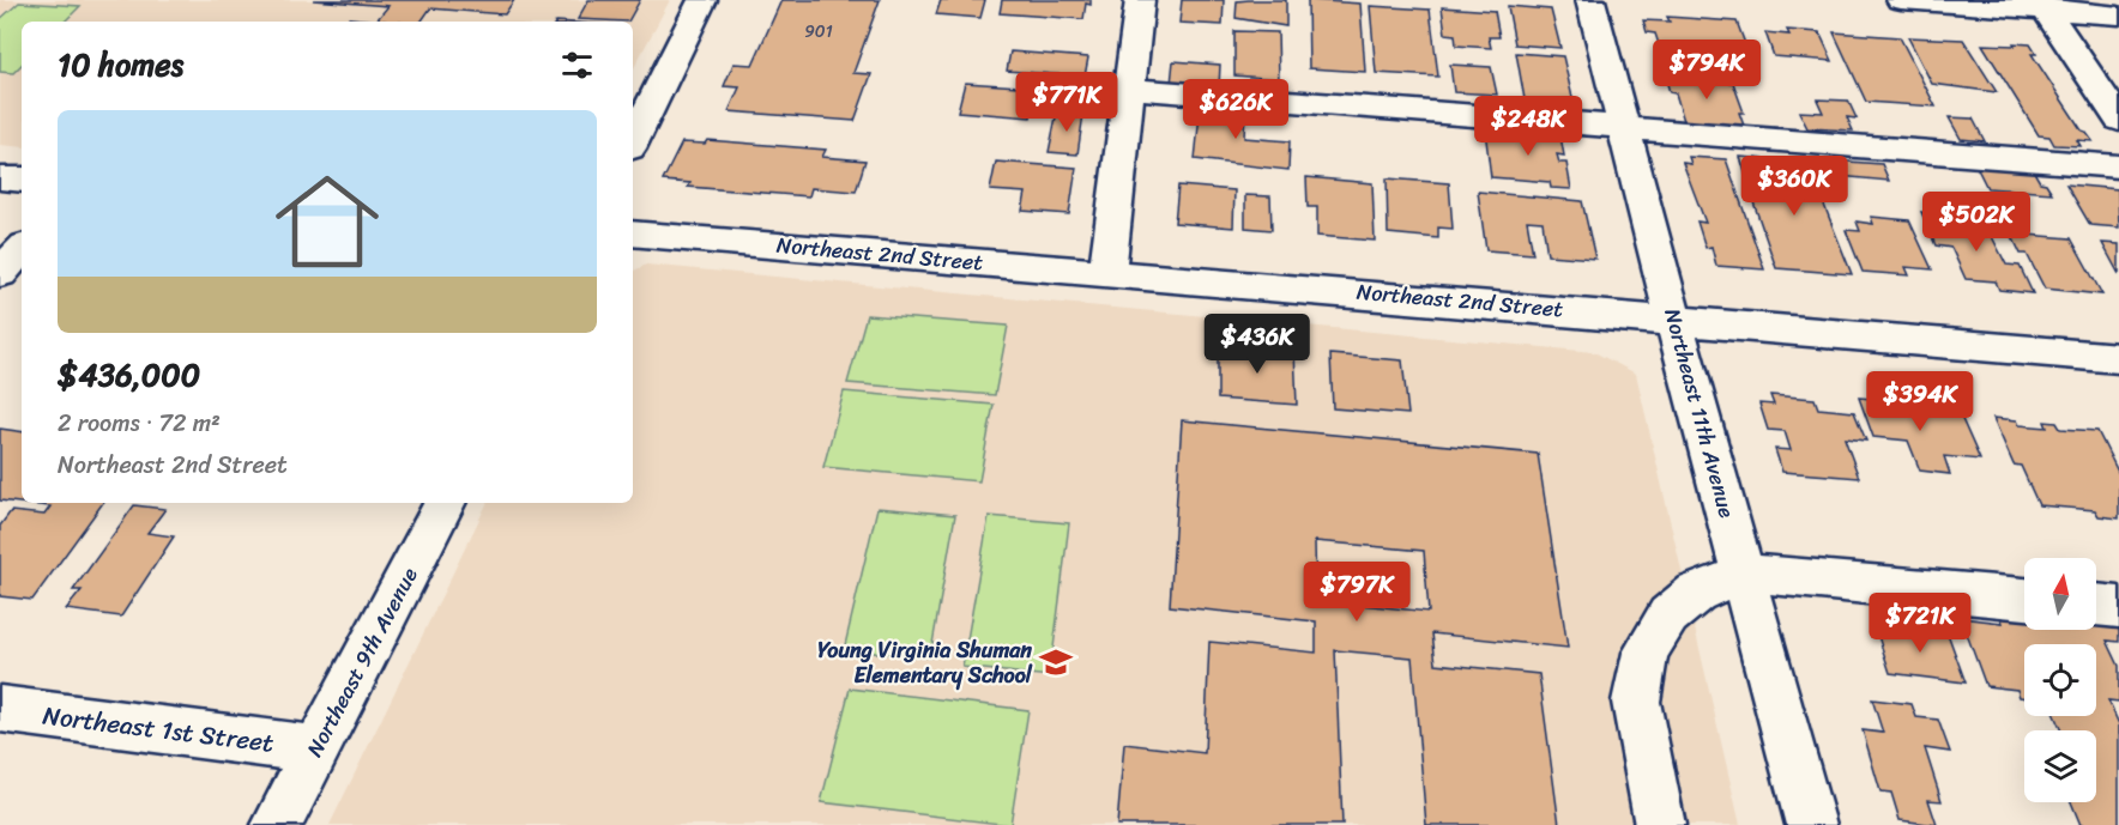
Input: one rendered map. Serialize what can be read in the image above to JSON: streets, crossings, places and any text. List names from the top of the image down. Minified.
{"streets":{"street":["Northeast 2nd Street","Northeast 11th Avenue","Northeast 9th Avenue","Northeast 1st Street"]},"crossings":[["Northeast 2nd Street","Northeast 11th Avenue"],["Northeast 9th Avenue","Northeast 1st Street"]],"places":{"school or university":["Young Virginia Shuman Elementary School"]},"house_numbers":["901"],"north":"top","page":{"heading":"10 homes","price":["$794K","$771K","$626K","$248K","$360K","$502K","$436K","$394K","$797K","$721K"],"list":[{"name":"$436,000","note":"2 rooms · 72 m² · Northeast 2nd Street"}]}}
